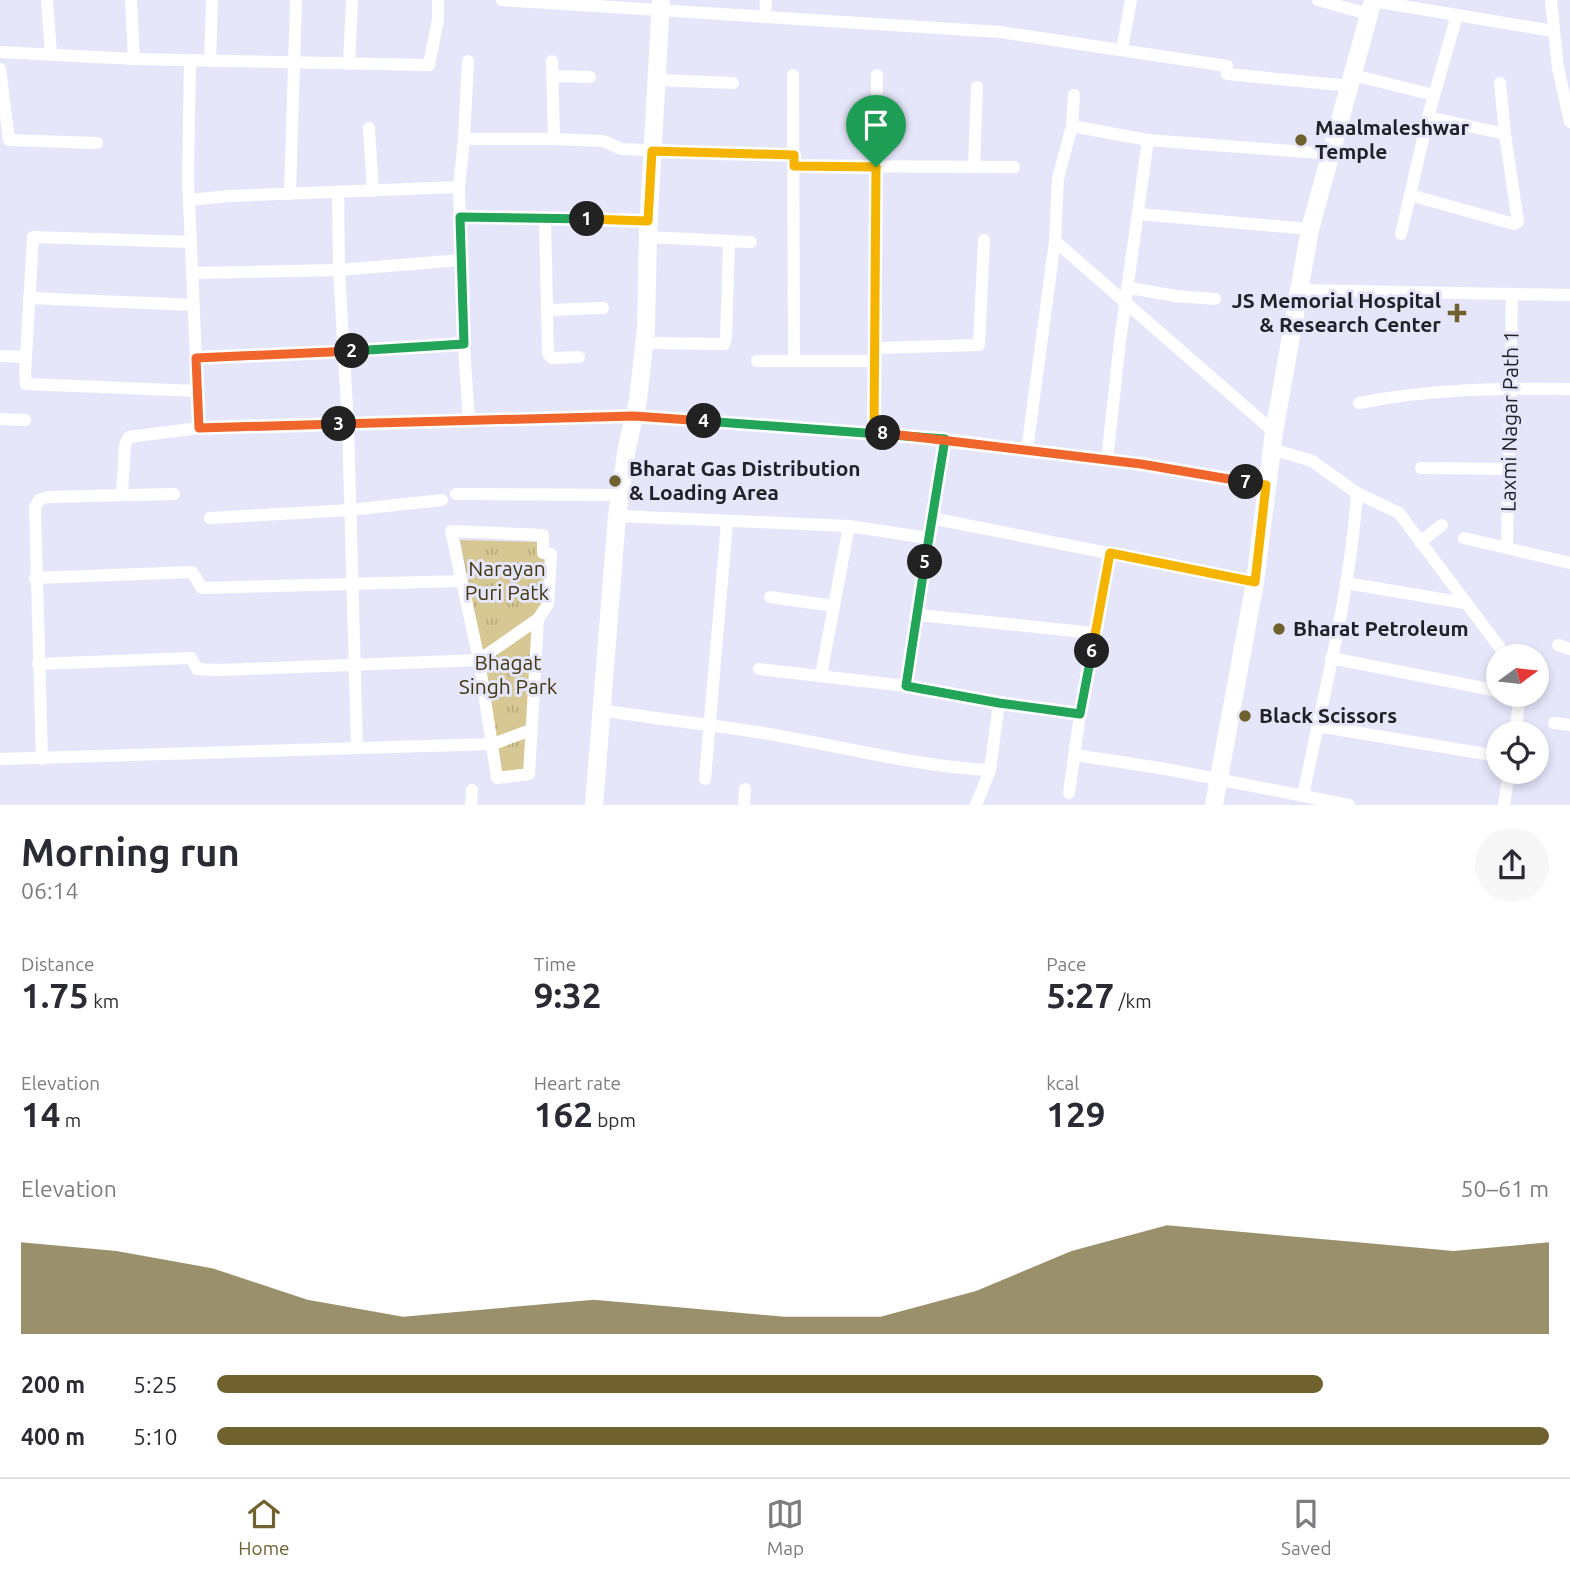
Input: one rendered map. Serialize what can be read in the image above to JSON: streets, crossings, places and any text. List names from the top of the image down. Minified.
{"streets":{"street":["Laxmi Nagar Path 1"]},"parks":["Narayan Puri Patk","Bhagat Singh Park"],"places":{"other":["Maalmaleshwar Temple","Bharat Gas Distribution & Loading Area","Bharat Petroleum","Black Scissors"],"health":["JS Memorial Hospital & Research Center"]},"north":"right","page":{"pins":["1","2","4","3","8","7","5","6"],"heading":["Morning run","06:14"],"stats":[["Distance","1.75 km"],["Time","9:32"],["Pace","5:27 /km"],["Elevation","14 m"],["Heart rate","162 bpm"],["kcal","129"]],"chart":["Elevation","50–61 m"],"list":[{"name":"200 m","note":"5:25"},{"name":"400 m","note":"5:10"}],"tabs":["Home","Map","Saved"]}}
